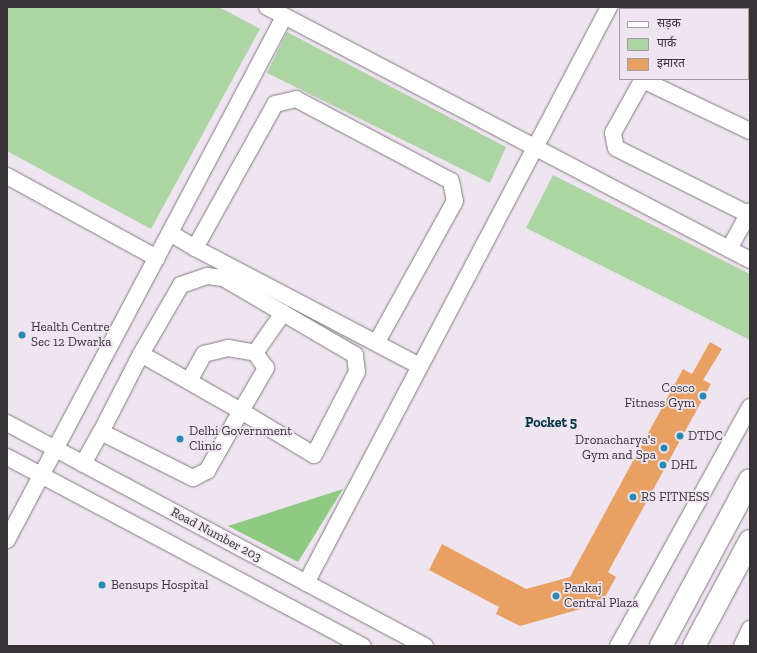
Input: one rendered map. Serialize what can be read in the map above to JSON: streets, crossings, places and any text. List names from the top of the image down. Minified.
{"streets":{"street":["Road Number 203"]},"districts":["Pocket 5"],"places":["Health Centre Sec 12 Dwarka","Cosco Fitness Gym","DTDC","Delhi Government Clinic","Dronacharya's Gym and Spa","DHL","RS FITNESS","Bensups Hospital","Pankaj Central Plaza"],"legend":["सड़क","पार्क","इमारत"]}
